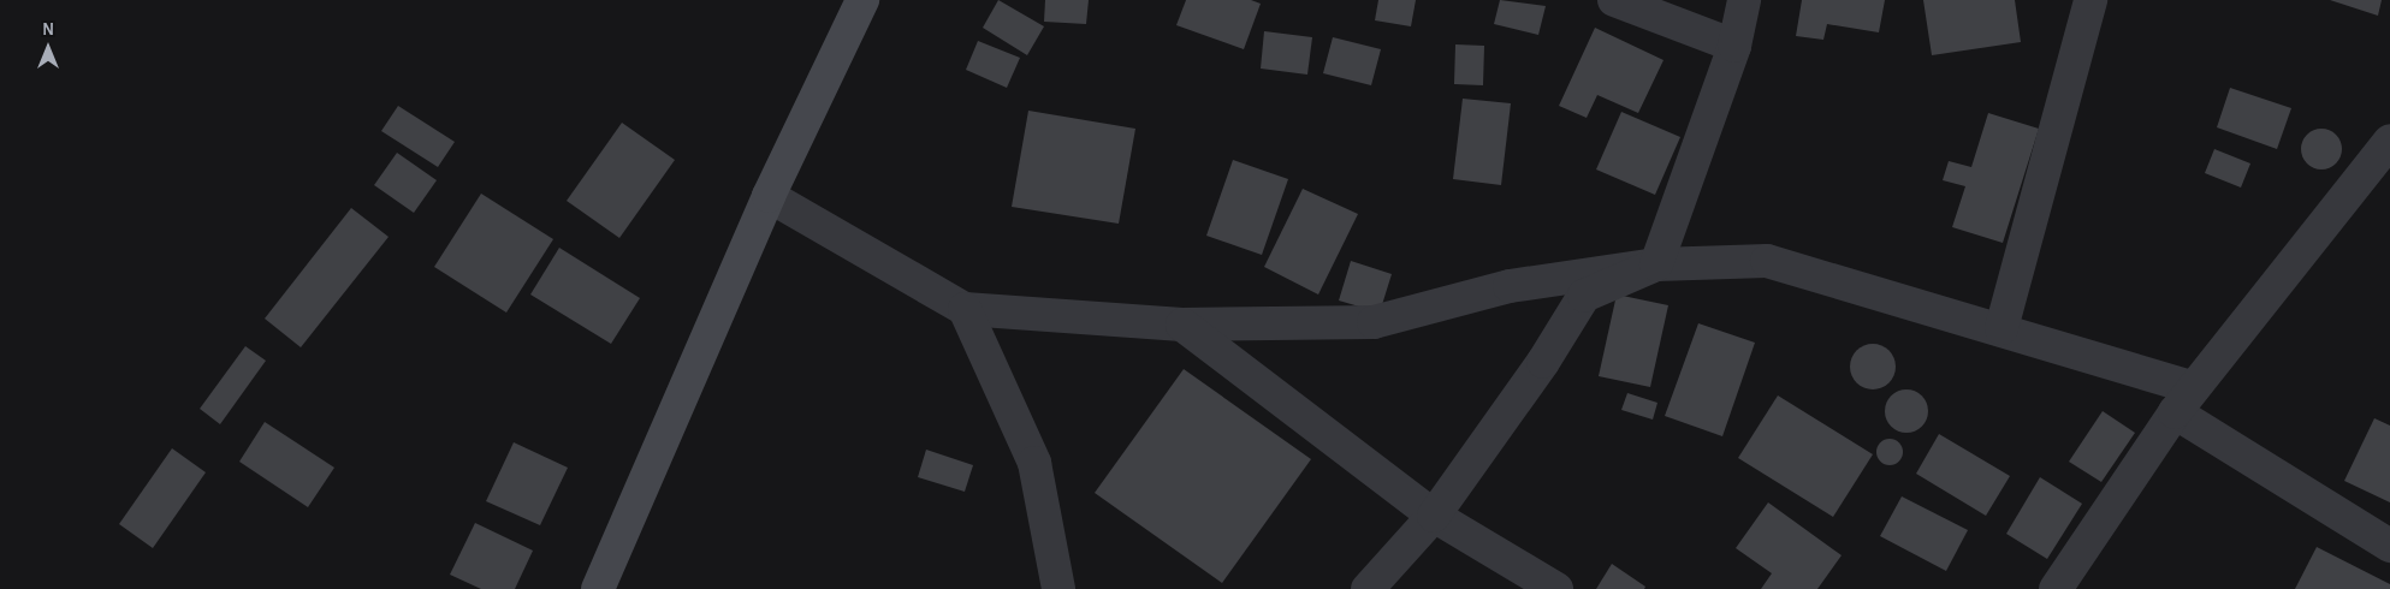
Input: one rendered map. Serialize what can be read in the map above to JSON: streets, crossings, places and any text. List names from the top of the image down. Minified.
{"north":"top"}
